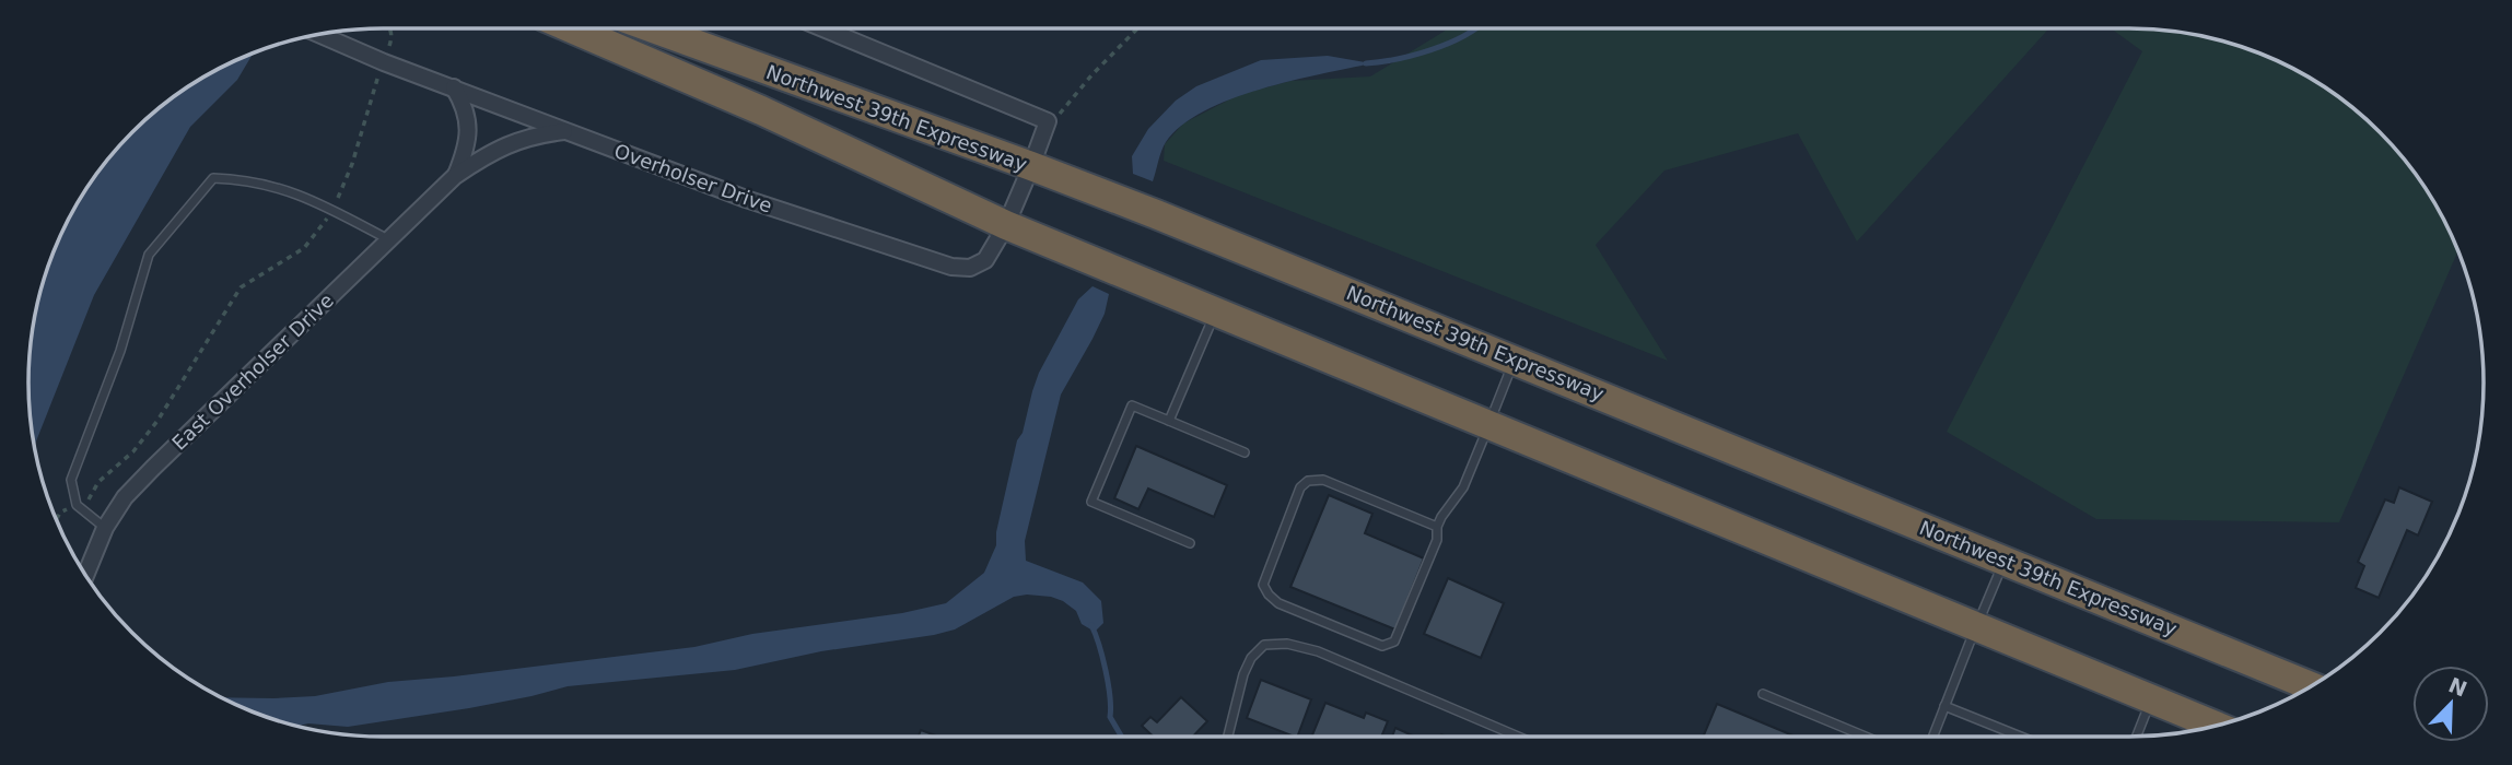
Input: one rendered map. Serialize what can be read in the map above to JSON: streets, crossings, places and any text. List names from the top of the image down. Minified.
{"streets":{"highway":["Northwest 39th Expressway"],"street":["Overholser Drive","East Overholser Drive"]},"crossings":[["Northwest 39th Expressway","Overholser Drive"],["Overholser Drive","East Overholser Drive"]],"north":"top right"}
